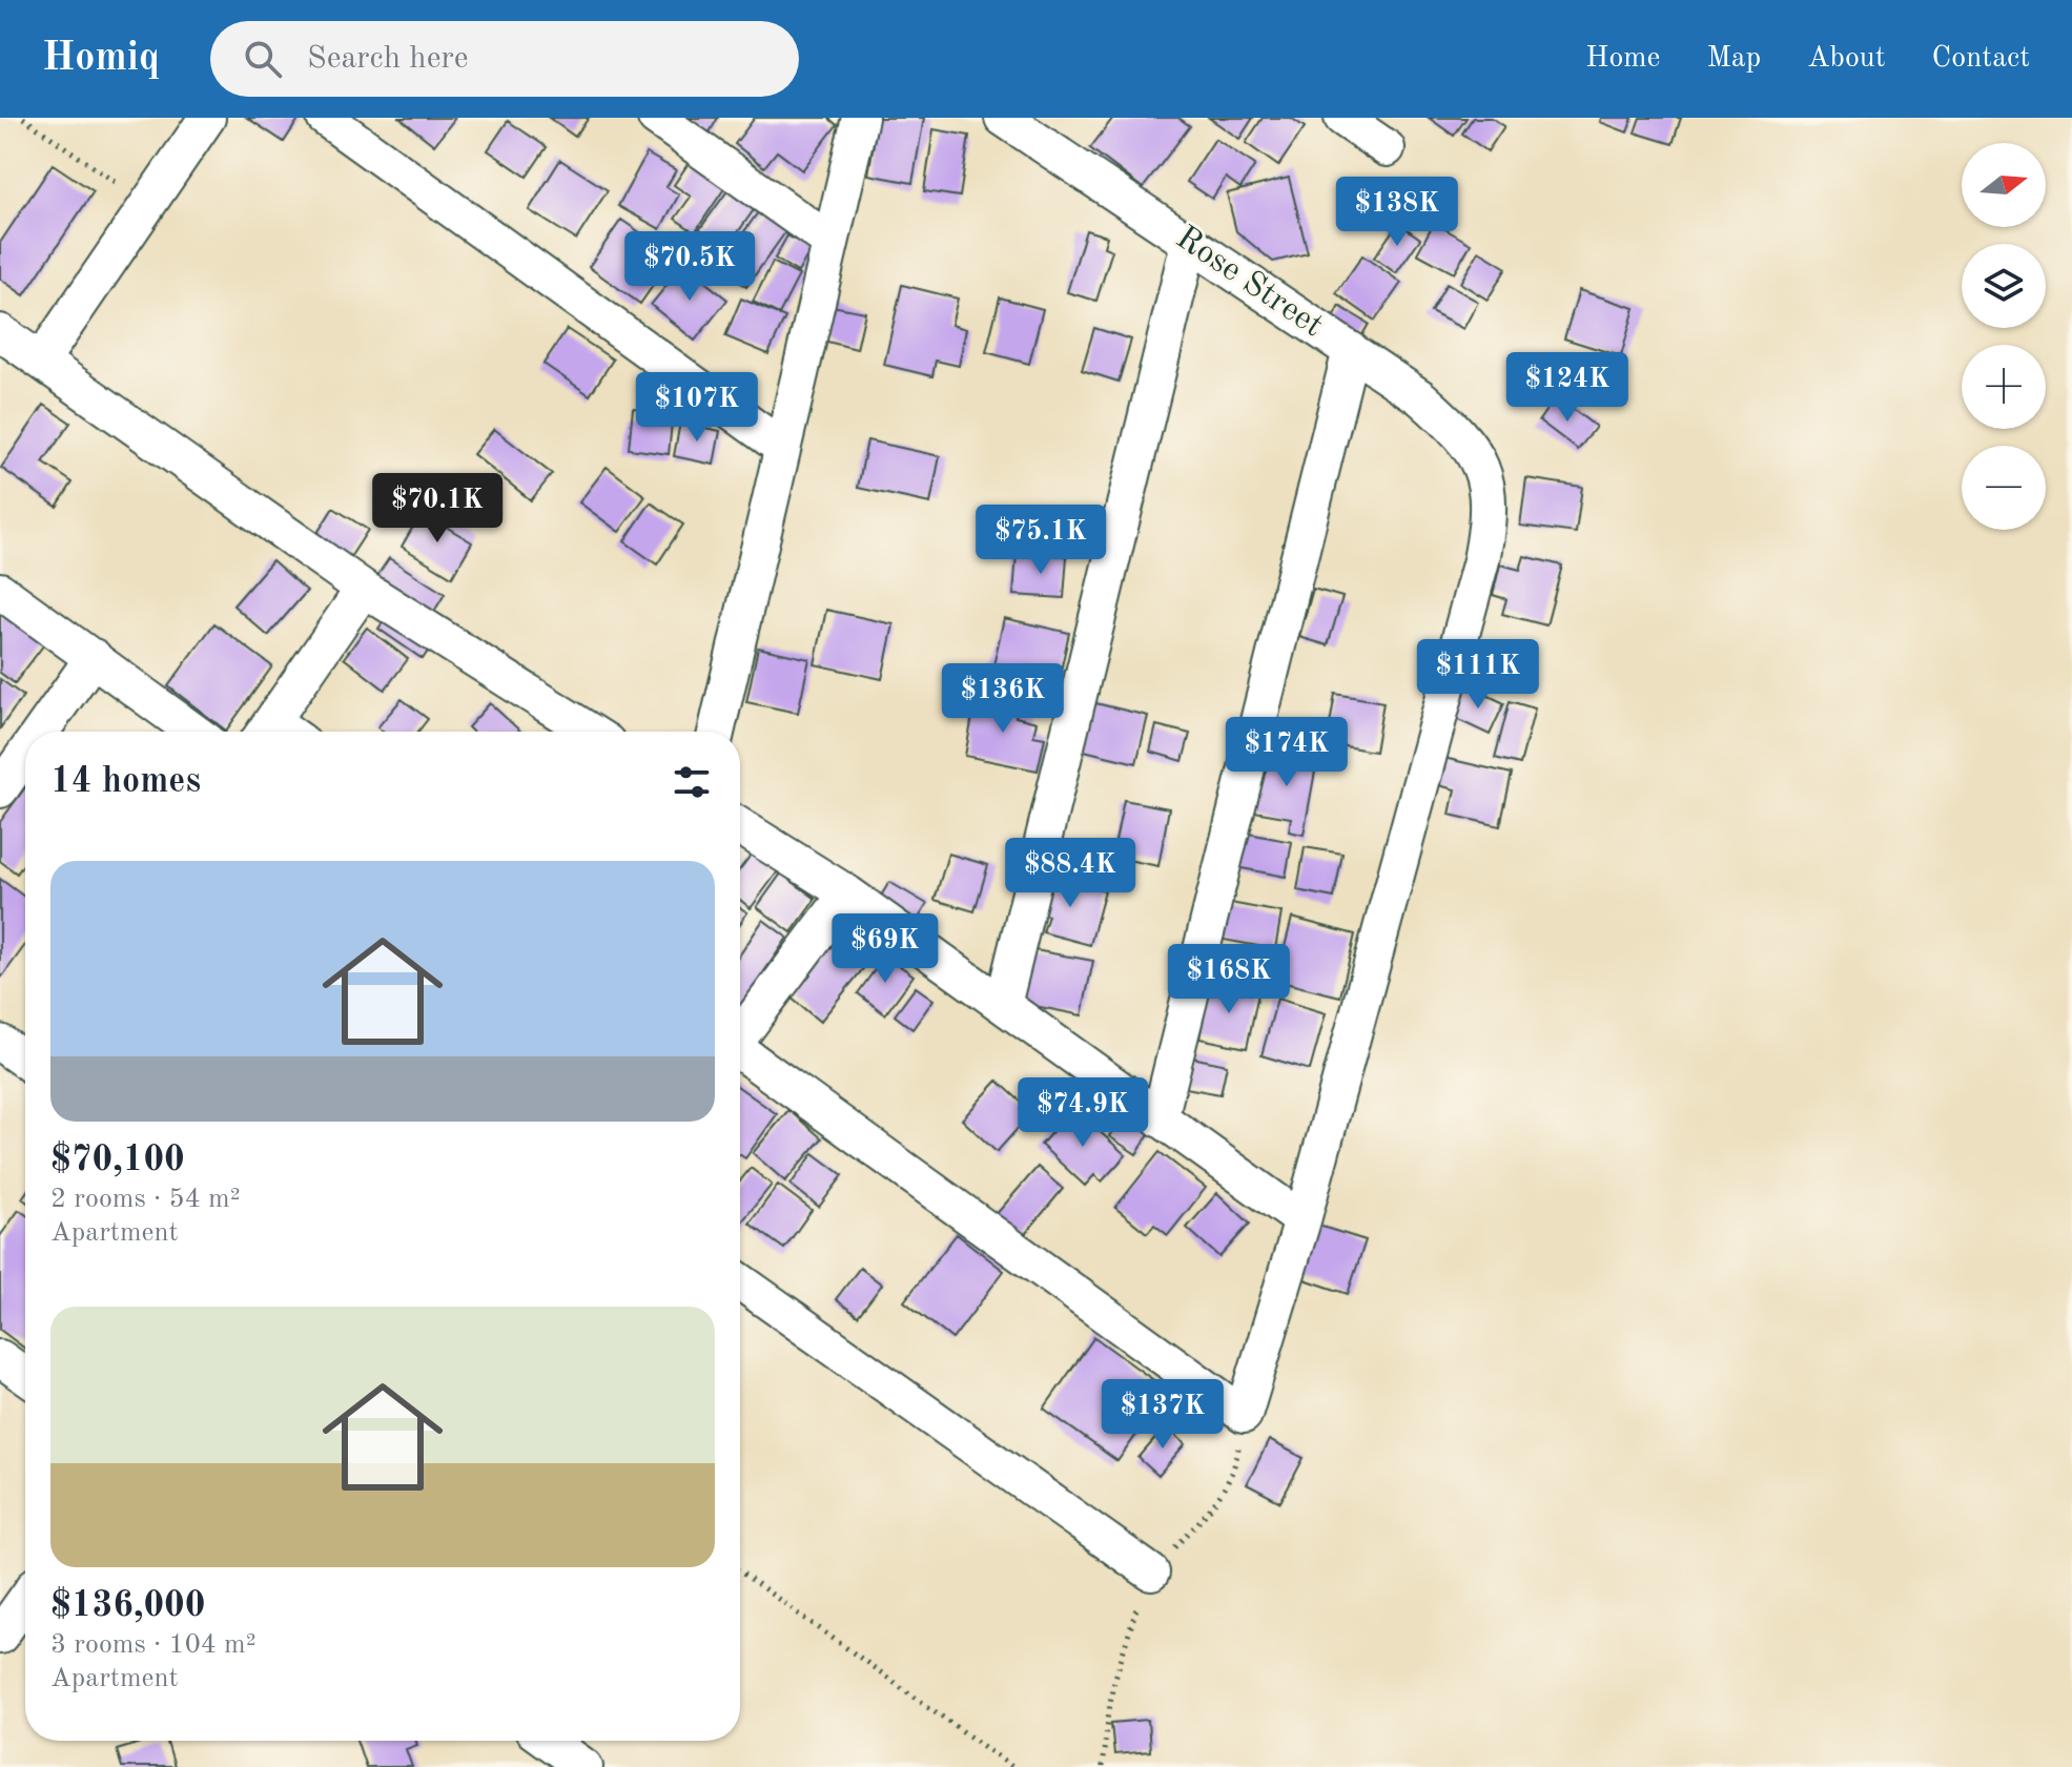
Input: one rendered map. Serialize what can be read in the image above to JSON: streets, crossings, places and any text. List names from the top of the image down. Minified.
{"streets":{"street":["Rose Street"]},"north":"right","page":{"header":"Homiq","search":"Search here","nav":["Home","Map","About","Contact"],"map_buttons":["+","−"],"price":["$138K","$70.5K","$124K","$107K","$70.1K","$75.1K","$111K","$136K","$174K","$88.4K","$69K","$168K","$74.9K","$137K"],"heading":"14 homes","list":[{"name":"$70,100","note":"2 rooms · 54 m² · Apartment"},{"name":"$136,000","note":"3 rooms · 104 m² · Apartment"}]}}
